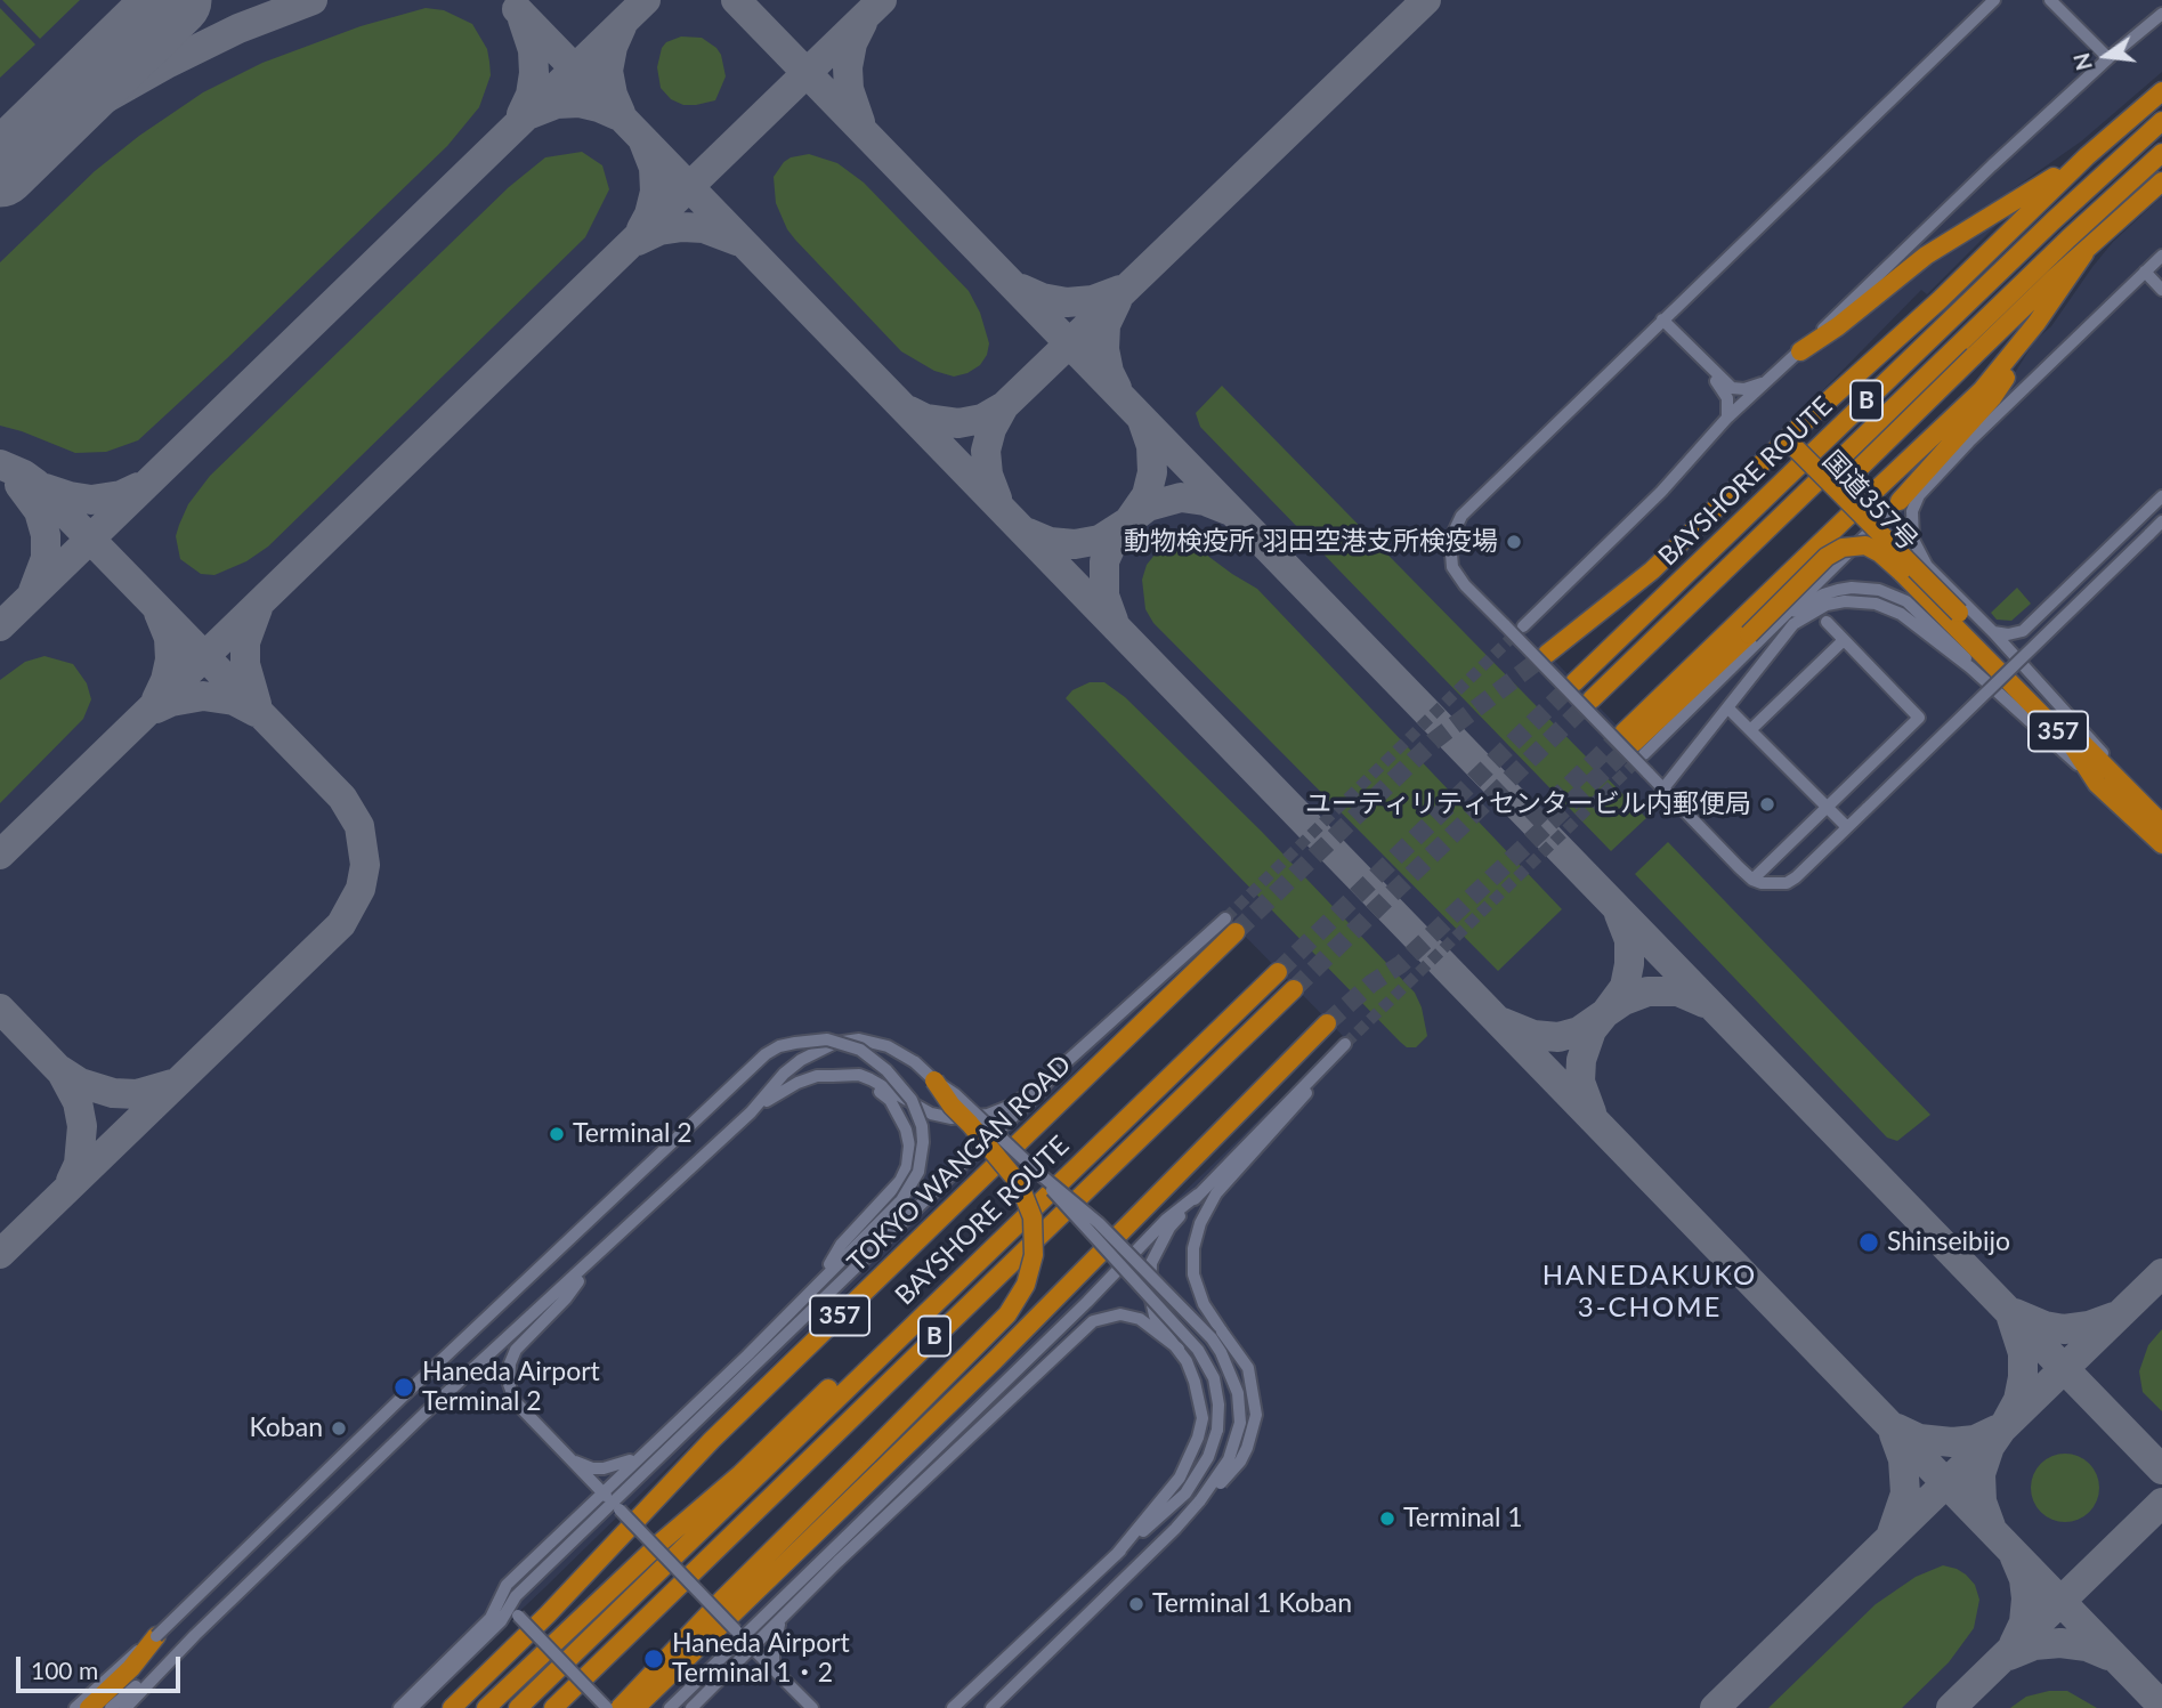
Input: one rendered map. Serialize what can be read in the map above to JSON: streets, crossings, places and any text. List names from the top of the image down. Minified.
{"streets":{"highway":["B","BAYSHORE ROUTE","国道357号","357","TOKYO WANGAN ROAD"]},"crossings":[["国道357号","357"]],"districts":["HANEDAKUKO 3-CHOME"],"places":["動物検疫所 羽田空港支所検疫場","ユーティリティセンタービル内郵便局","Terminal 2","Shinseibijo","Haneda Airport Terminal 2","Koban","Terminal 1","Terminal 1 Koban","Haneda Airport Terminal 1・2"],"scale_bar":"100 m","north":"left"}
